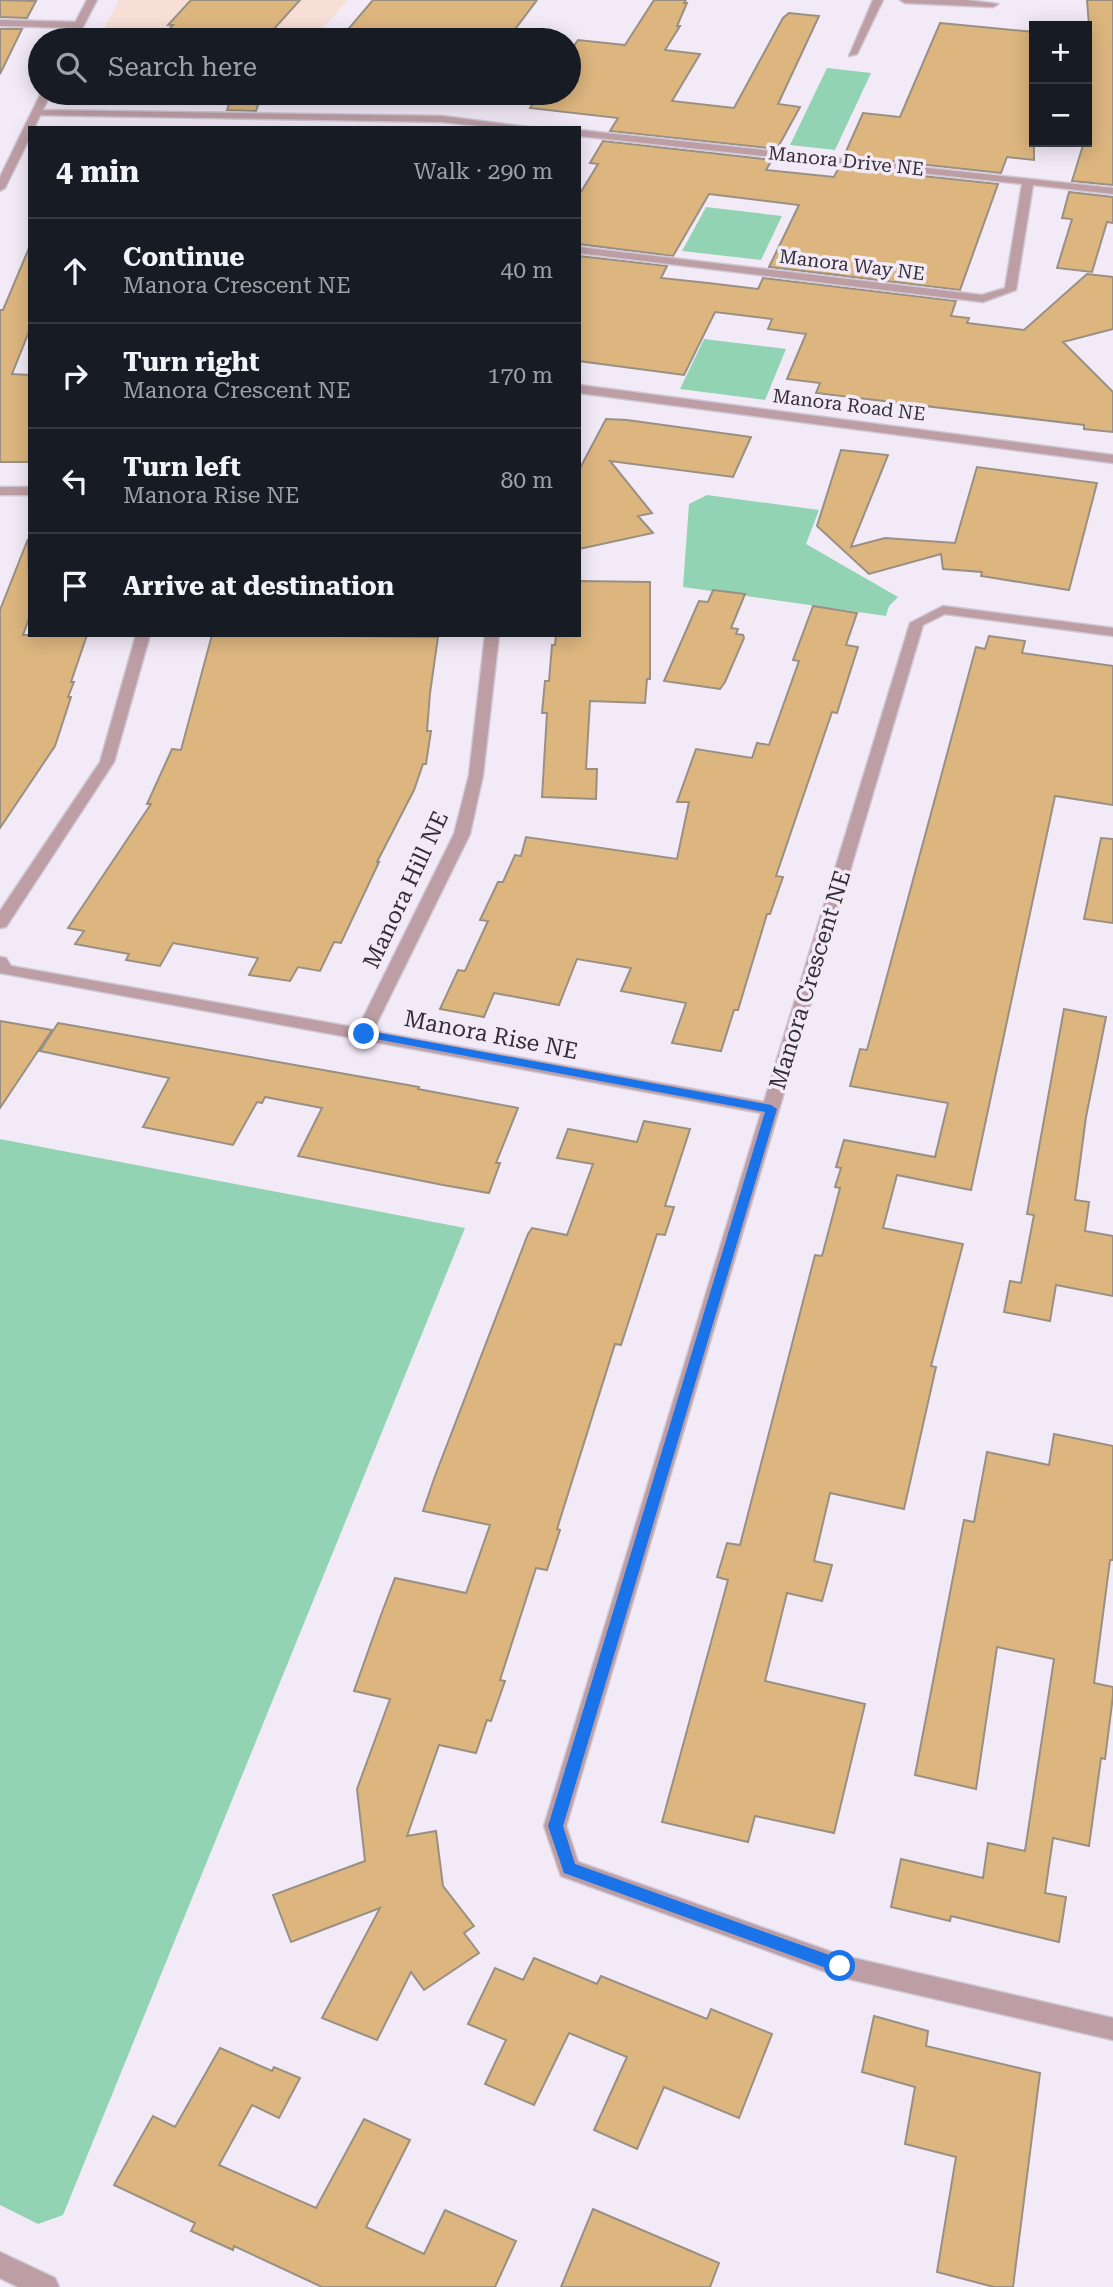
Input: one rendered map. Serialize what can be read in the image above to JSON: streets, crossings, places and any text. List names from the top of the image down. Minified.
{"streets":{"street":["Manora Drive NE","Manora Way NE","Manora Road NE","Manora Hill NE","Manora Crescent NE","Manora Rise NE"]},"crossings":[["Manora Drive NE","Manora Way NE"],["Manora Hill NE","Manora Rise NE"],["Manora Crescent NE","Manora Rise NE"]],"page":{"map_buttons":["+","−"],"search":"Search here","heading":["4 min","Walk · 290 m"],"list":[["Continue","Manora Crescent NE","40 m"],["Turn right","Manora Crescent NE","170 m"],["Turn left","Manora Rise NE","80 m"],"Arrive at destination"]}}
